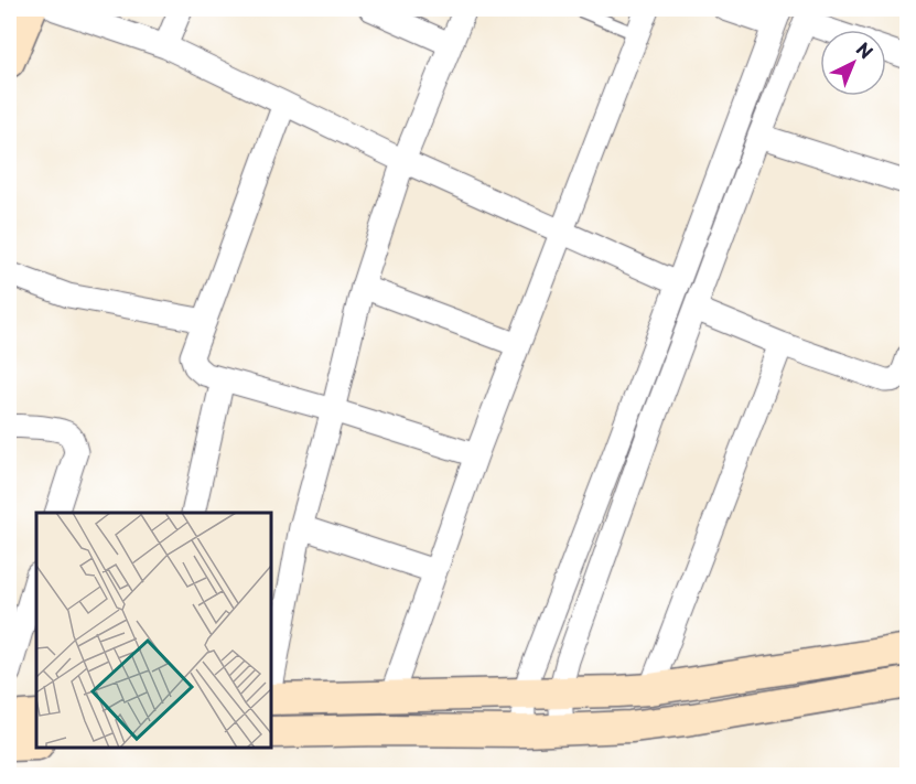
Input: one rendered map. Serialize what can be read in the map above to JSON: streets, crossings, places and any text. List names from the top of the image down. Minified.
{"north":"top right"}
